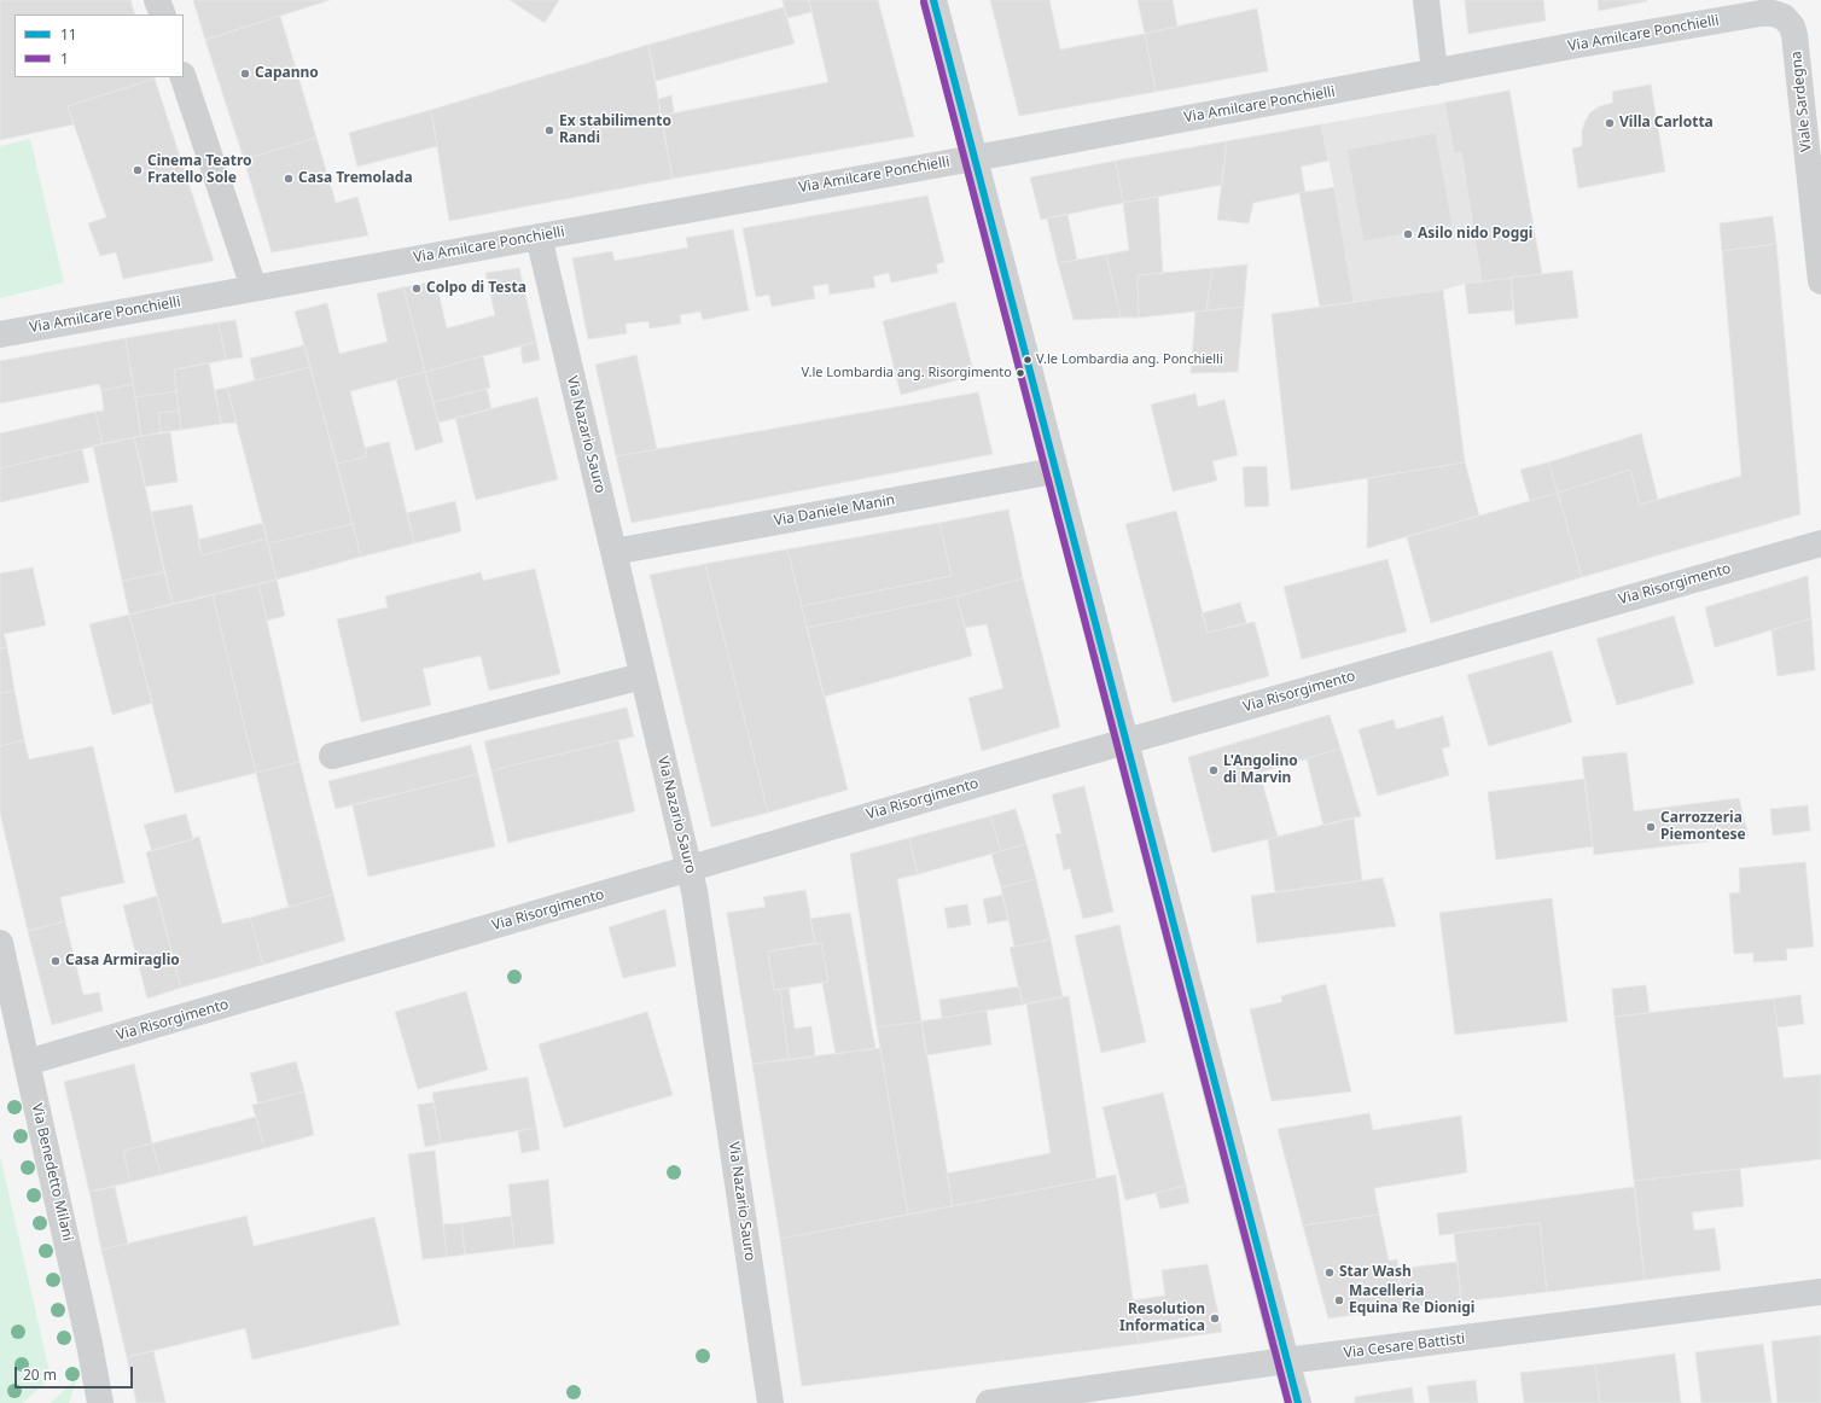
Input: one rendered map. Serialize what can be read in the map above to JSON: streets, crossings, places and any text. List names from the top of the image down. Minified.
{"streets":{"street":["Via Amilcare Ponchielli","Viale Sardegna","Via Nazario Sauro","Via Daniele Manin","Via Risorgimento","Via Benedetto Milani","Via Cesare Battisti"]},"crossings":[["Via Amilcare Ponchielli","Viale Sardegna"],["Via Amilcare Ponchielli","Via Nazario Sauro"],["Via Nazario Sauro","Via Daniele Manin"],["Via Nazario Sauro","Via Risorgimento"],["Via Risorgimento","Via Benedetto Milani"]],"places":["Capanno","Villa Carlotta","Ex stabilimento Randi","Cinema Teatro Fratello Sole","Casa Tremolada","Asilo nido Poggi","Colpo di Testa","V.le Lombardia ang. Ponchielli","V.le Lombardia ang. Risorgimento","L'Angolino di Marvin","Carrozzeria Piemontese","Casa Armiraglio","Star Wash","Macelleria Equina Re Dionigi","Resolution Informatica"],"lines":["transit line 11","transit line 1"],"legend":["11","1"],"scale_bar":"20 m"}
